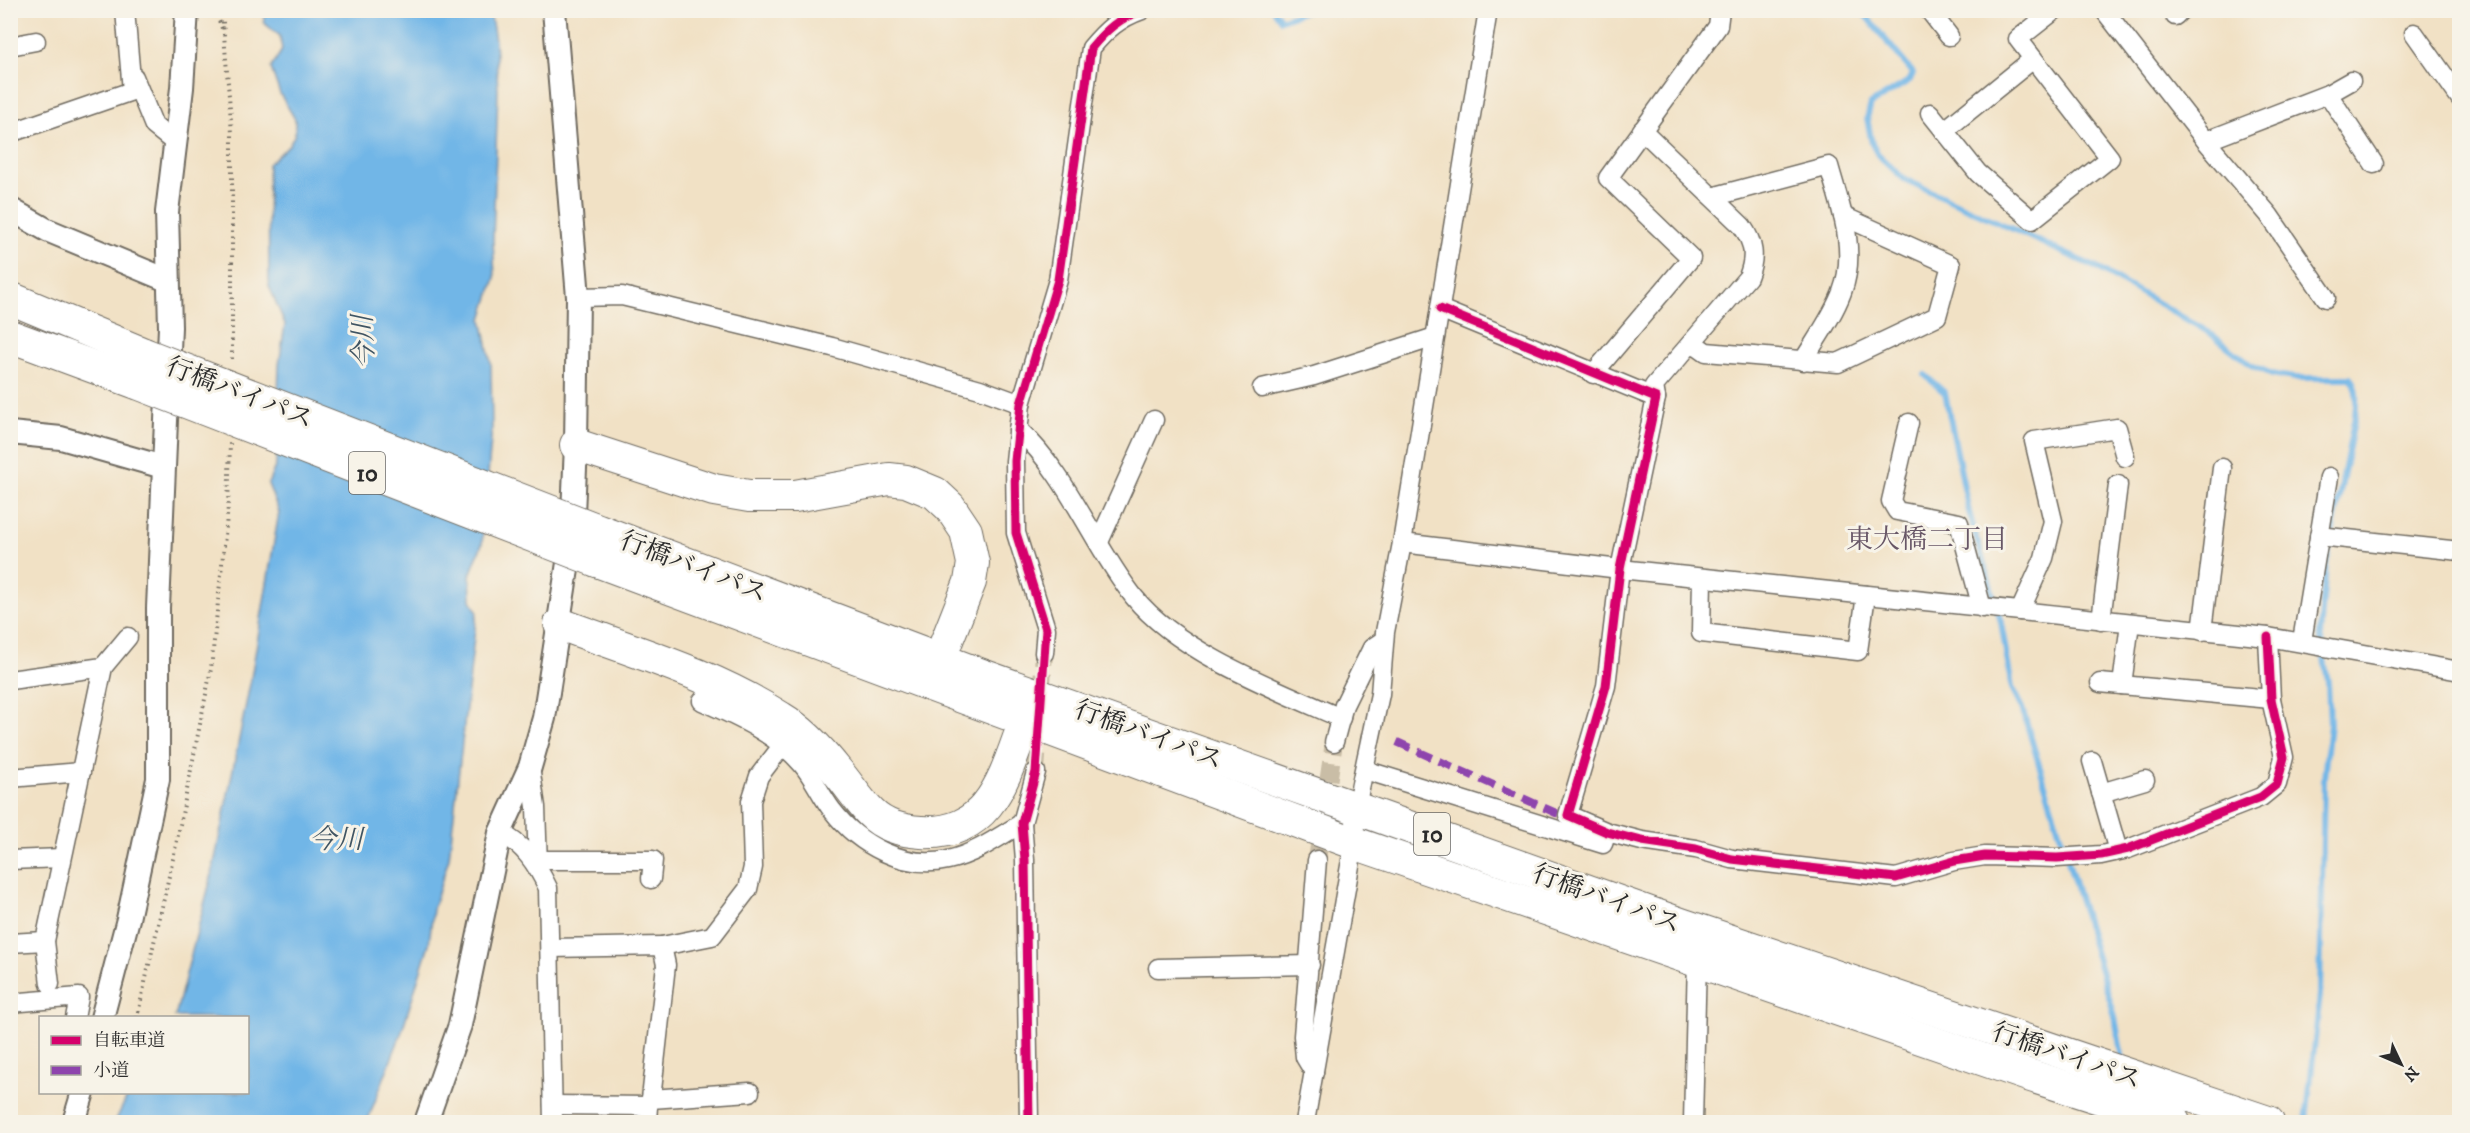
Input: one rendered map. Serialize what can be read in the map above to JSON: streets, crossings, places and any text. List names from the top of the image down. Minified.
{"streets":{"highway":["行橋バイパス","10"]},"districts":["東大橋二丁目"],"water":["今川"],"legend":["自転車道","小道"],"north":"bottom right"}
